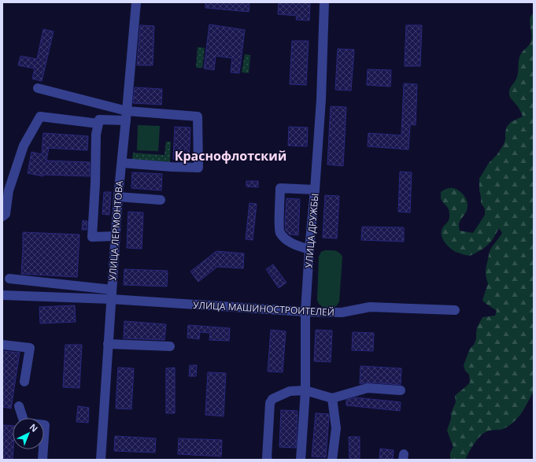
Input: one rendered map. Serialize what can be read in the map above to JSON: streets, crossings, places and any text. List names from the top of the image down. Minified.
{"streets":{"street":["УЛИЦА ЛЕРМОНТОВА","УЛИЦА ДРУЖБЫ","УЛИЦА МАШИНОСТРОИТЕЛЕЙ"]},"crossings":[["УЛИЦА ЛЕРМОНТОВА","УЛИЦА МАШИНОСТРОИТЕЛЕЙ"],["УЛИЦА ДРУЖБЫ","УЛИЦА МАШИНОСТРОИТЕЛЕЙ"]],"districts":["Краснофлотский"],"north":"top right"}
